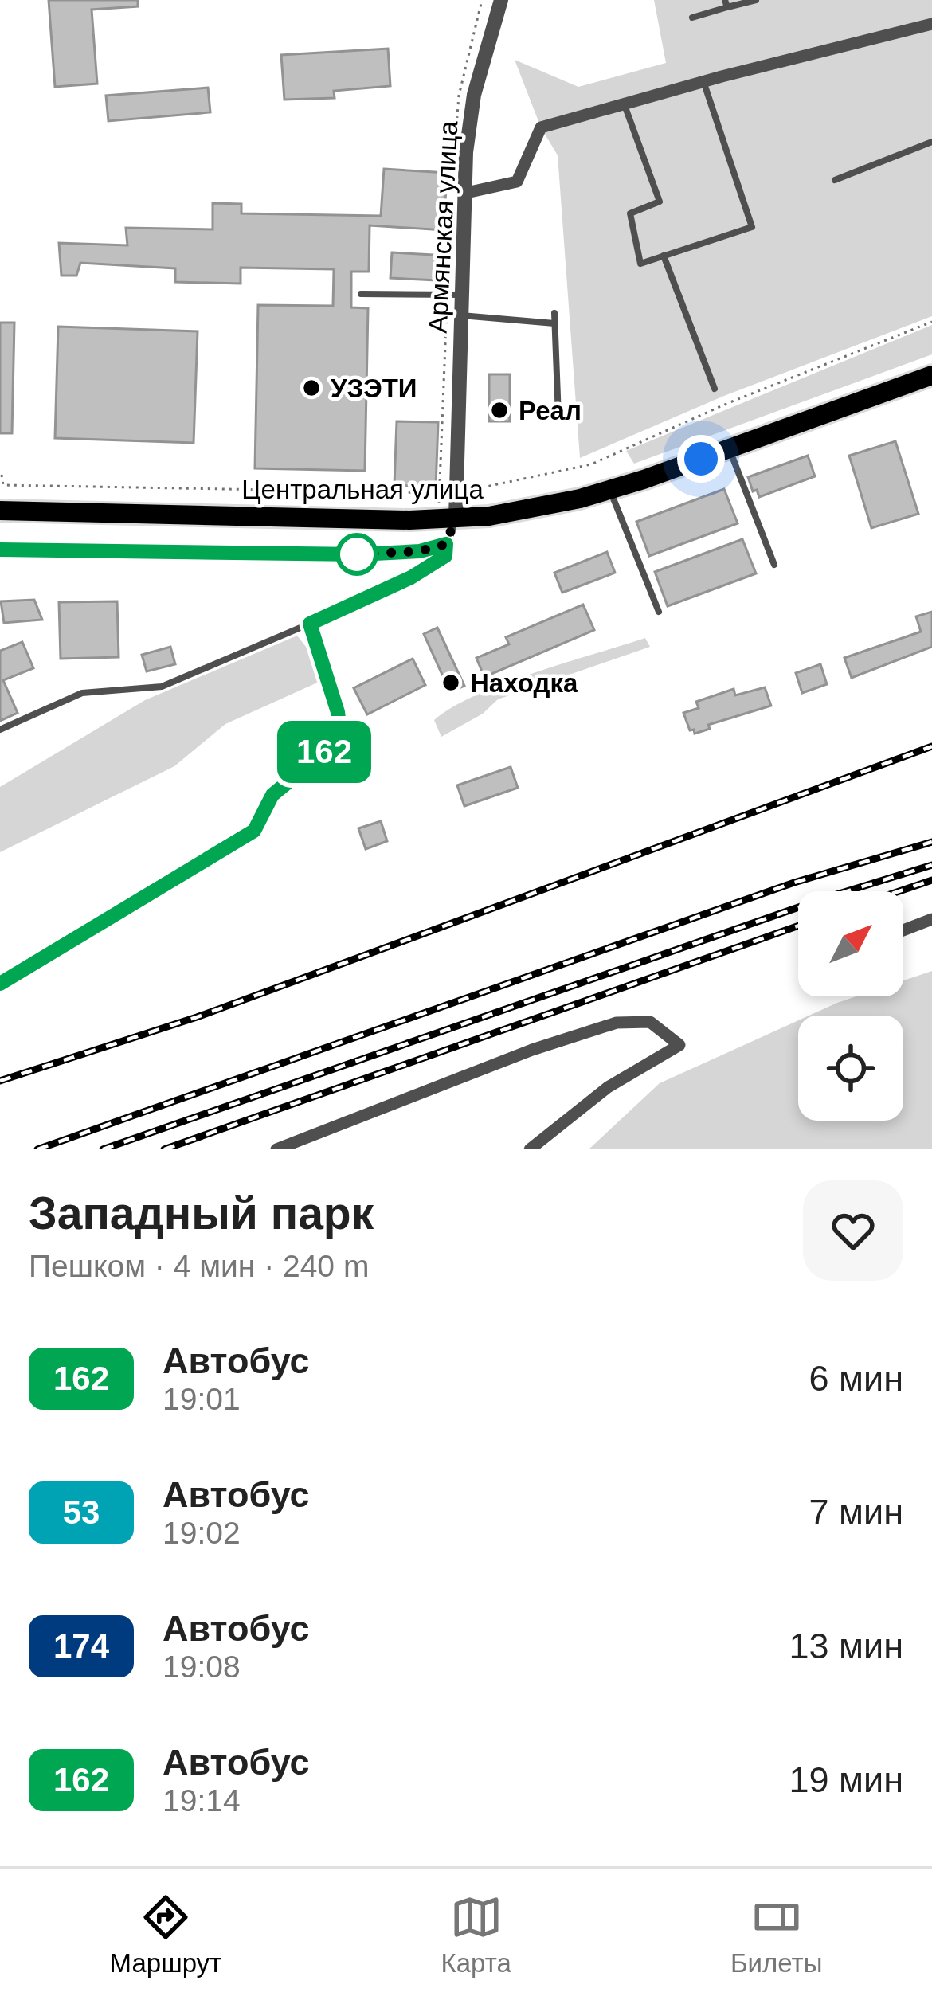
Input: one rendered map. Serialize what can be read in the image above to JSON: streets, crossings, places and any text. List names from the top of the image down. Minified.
{"streets":{"main road":["Центральная улица"],"street":["Армянская улица"]},"crossings":[["Армянская улица","Центральная улица"]],"places":["УЗЭТИ","Реал","Находка"],"lines":["bus line 162"],"north":"top right","page":{"on_map":"162","heading":["Западный парк","Пешком · 4 мин · 240 m"],"list":[{"mark":"162","name":"Автобус","note":"19:01","value":"6 мин"},{"mark":"53","name":"Автобус","note":"19:02","value":"7 мин"},{"mark":"174","name":"Автобус","note":"19:08","value":"13 мин"},{"mark":"162","name":"Автобус","note":"19:14","value":"19 мин"}],"tabs":["Маршрут","Карта","Билеты"]}}
